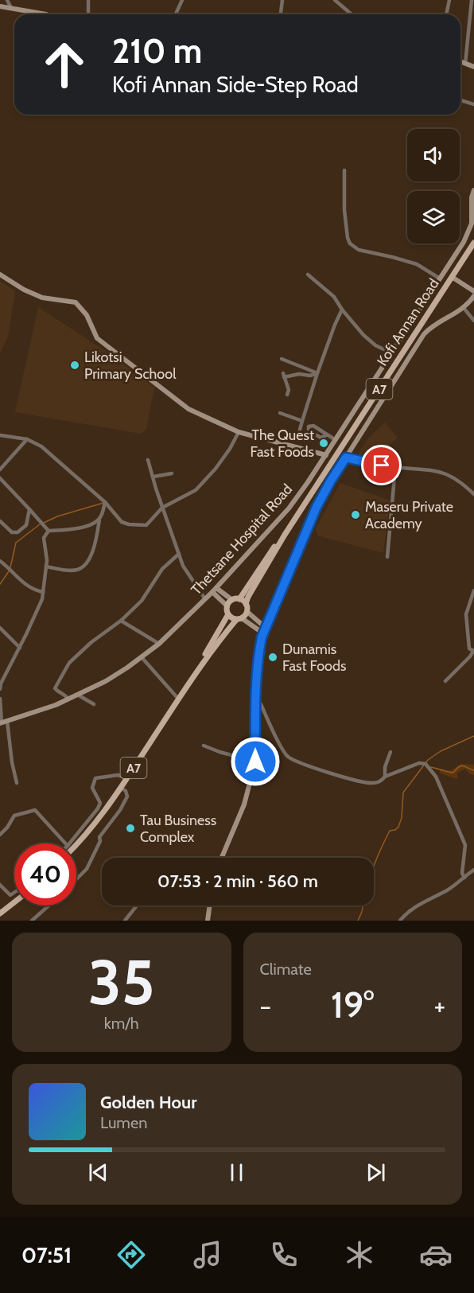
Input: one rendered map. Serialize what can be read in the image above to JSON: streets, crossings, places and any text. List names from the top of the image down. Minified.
{"streets":{"main road":["Kofi Annan Road","A7"],"street":["Thetsane Hospital Road"]},"crossings":[["Kofi Annan Road","A7"]],"places":["Likotsi Primary School","The Quest Fast Foods","Maseru Private Academy","Dunamis Fast Foods","Tau Business Complex"],"page":{"turn":["210 m","Kofi Annan Side-Step Road"],"limit":"40","trip":"07:53 · 2 min · 560 m","tile":[["35","km/h"],"Climate"],"heat":["−","19°","+"],"song":["Golden Hour","Lumen"],"tabs":"07:51"}}
